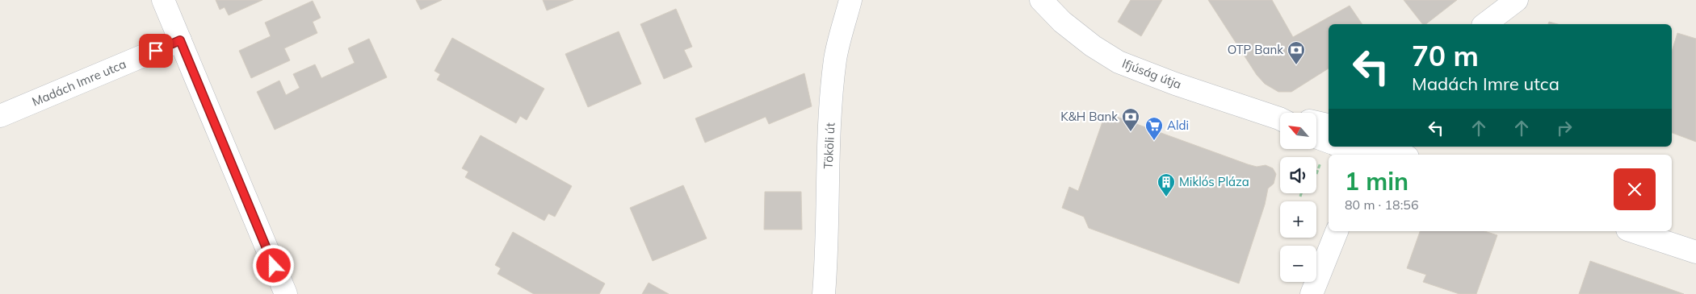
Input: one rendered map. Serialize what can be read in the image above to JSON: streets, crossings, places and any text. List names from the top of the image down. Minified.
{"streets":{"street":["Ifjúság útja","Madách Imre utca","Tököli út"]},"places":{"bank":["OTP Bank","K&H Bank"],"supermarket":["Aldi"],"building":["Miklós Pláza"]},"north":"top left","page":{"turn":["70 m","Madách Imre utca"],"map_buttons":["+","−"],"heading":["1 min","80 m · 18:56"]}}
